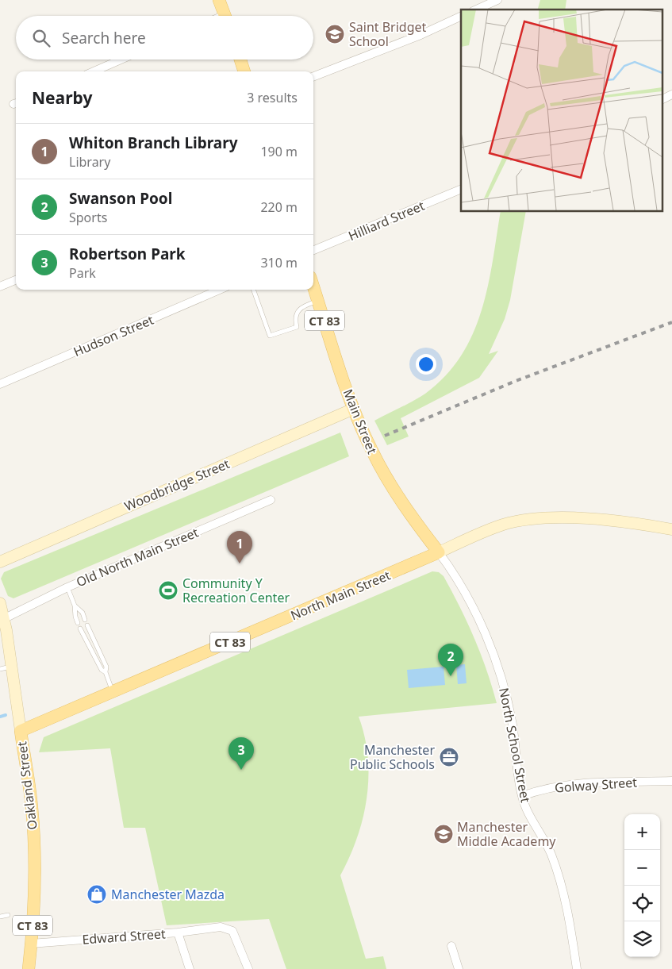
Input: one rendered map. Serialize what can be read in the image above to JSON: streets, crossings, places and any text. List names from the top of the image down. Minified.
{"streets":{"main road":["CT 83","Main Street","Woodbridge Street","North Main Street","Oakland Street"],"street":["Hilliard Street","Hudson Street","Old North Main Street","North School Street","Golway Street","Edward Street"]},"crossings":[["Main Street","Woodbridge Street"],["Main Street","North Main Street"],["Main Street","North School Street"],["Old North Main Street","Oakland Street"],["North Main Street","North School Street"],["North Main Street","Oakland Street"],["North School Street","Golway Street"],["Oakland Street","Edward Street"]],"places":{"school or university":["Saint Bridget School","Manchester Middle Academy"],"sports":["Community Y Recreation Center"],"office":["Manchester Public Schools"],"shop":["Manchester Mazda"]},"page":{"search":"Search here","heading":["Nearby","3 results"],"list":[{"mark":"1","name":"Whiton Branch Library","note":"Library","value":"190 m"},{"mark":"2","name":"Swanson Pool","note":"Sports","value":"220 m"},{"mark":"3","name":"Robertson Park","note":"Park","value":"310 m"}],"pins":["1","2","3"],"map_buttons":["+","−"]}}
